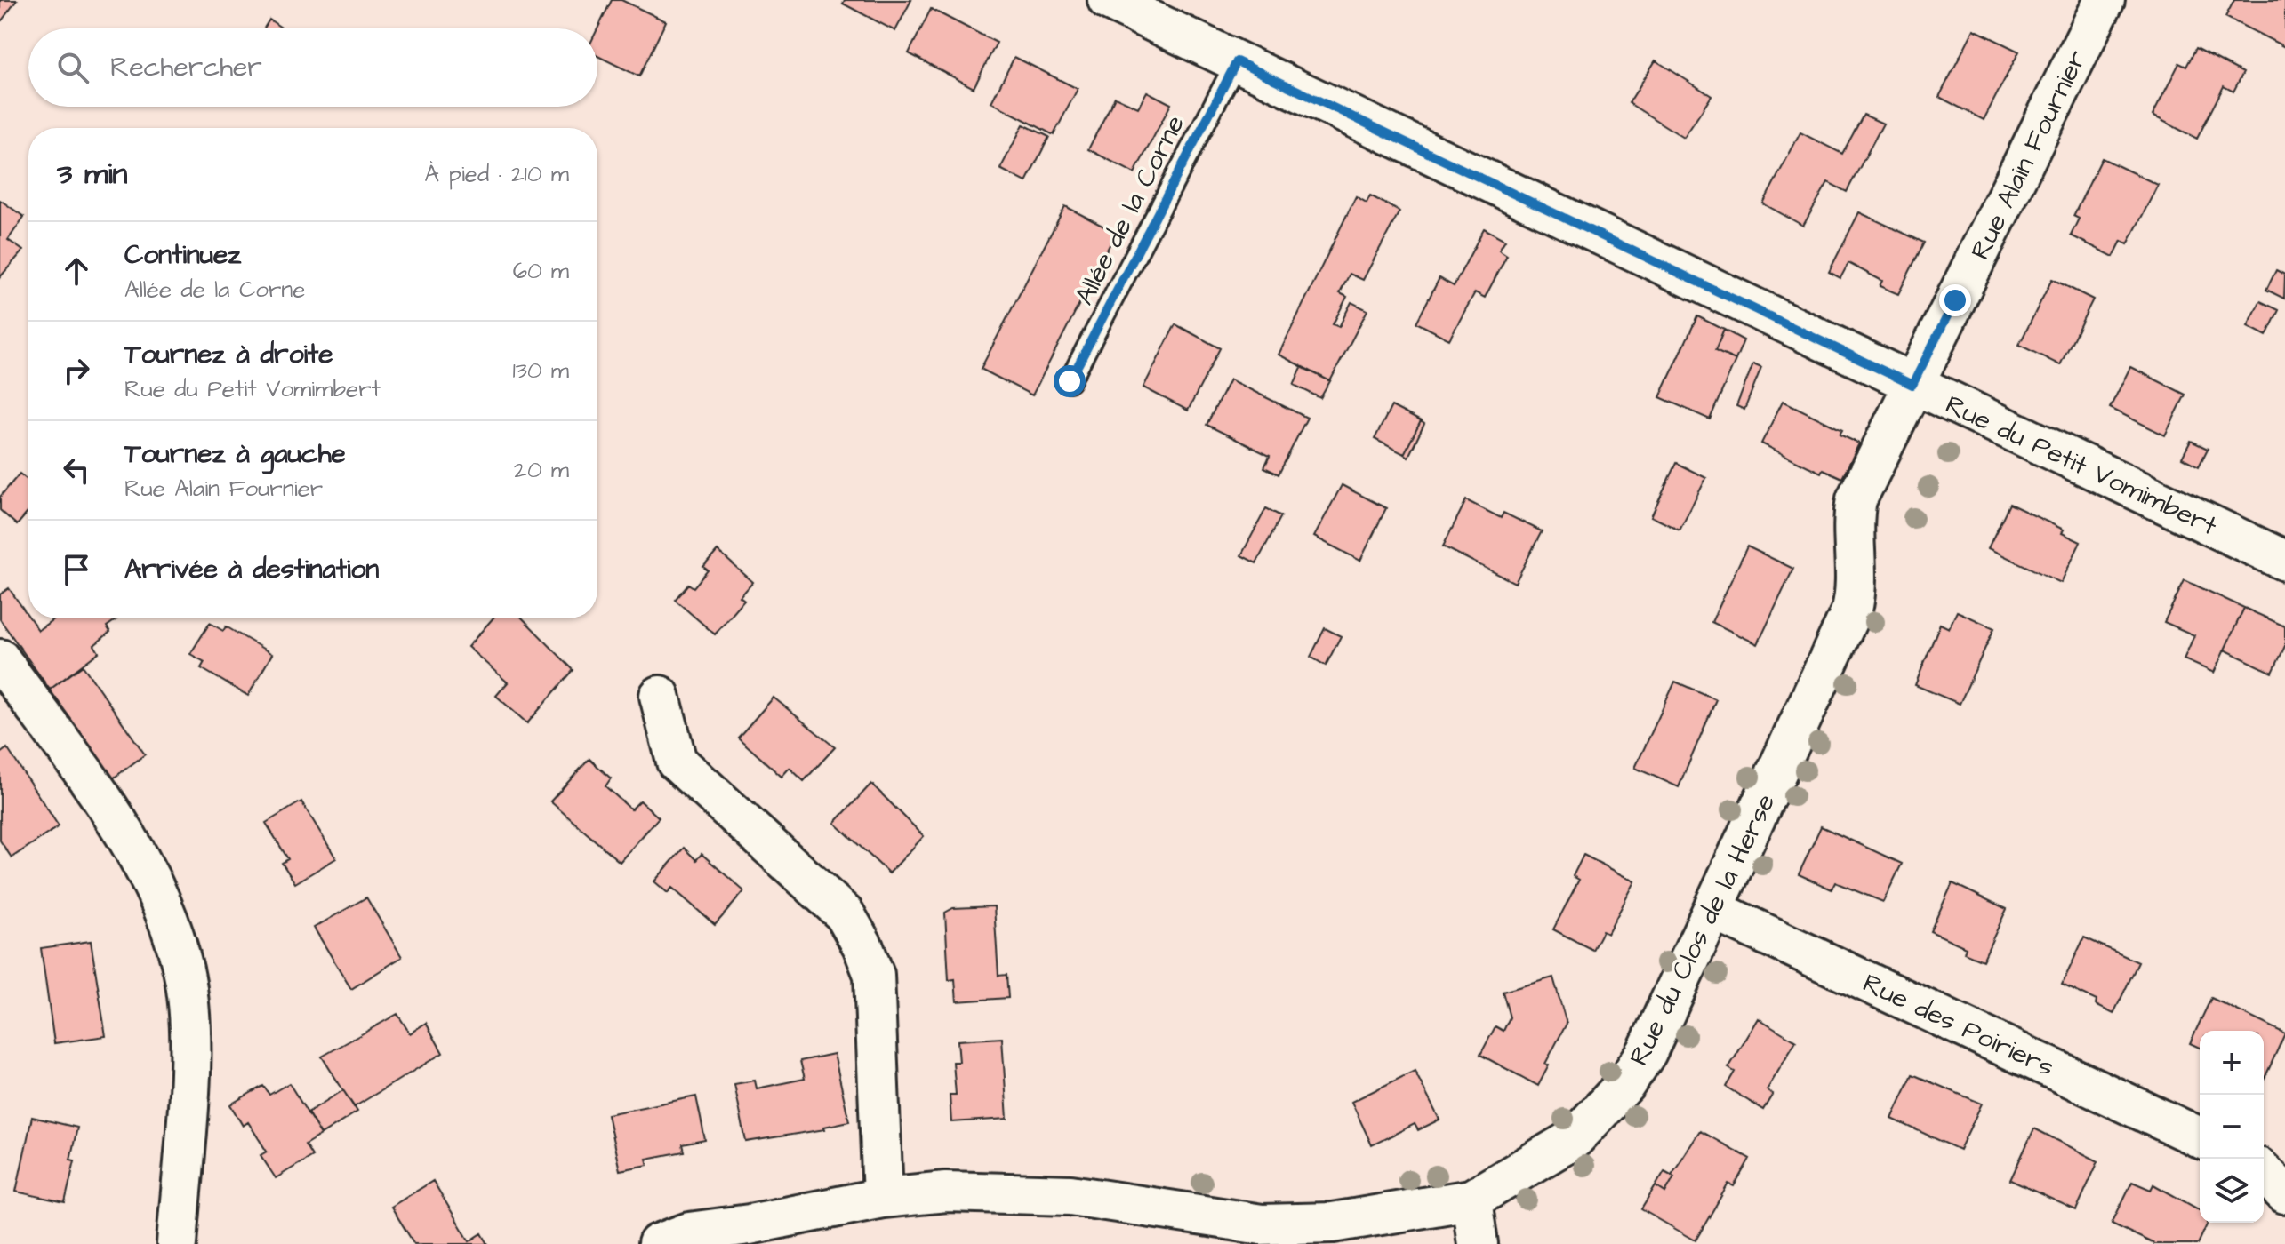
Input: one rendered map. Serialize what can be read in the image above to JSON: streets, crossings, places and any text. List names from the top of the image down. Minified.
{"streets":{"street":["Rue Alain Fournier","Rue du Petit Vomimbert","Rue du Clos de la Herse","Rue des Poiriers"],"lane":["Allée de la Corne"]},"crossings":[["Rue Alain Fournier","Rue du Petit Vomimbert"],["Rue Alain Fournier","Rue du Clos de la Herse"],["Allée de la Corne","Rue du Petit Vomimbert"],["Rue du Petit Vomimbert","Rue du Clos de la Herse"],["Rue du Clos de la Herse","Rue des Poiriers"]],"page":{"search":"Rechercher","heading":["3 min","À pied · 210 m"],"list":[["Continuez","Allée de la Corne","60 m"],["Tournez à droite","Rue du Petit Vomimbert","130 m"],["Tournez à gauche","Rue Alain Fournier","20 m"],"Arrivée à destination"],"map_buttons":["+","−"]}}
